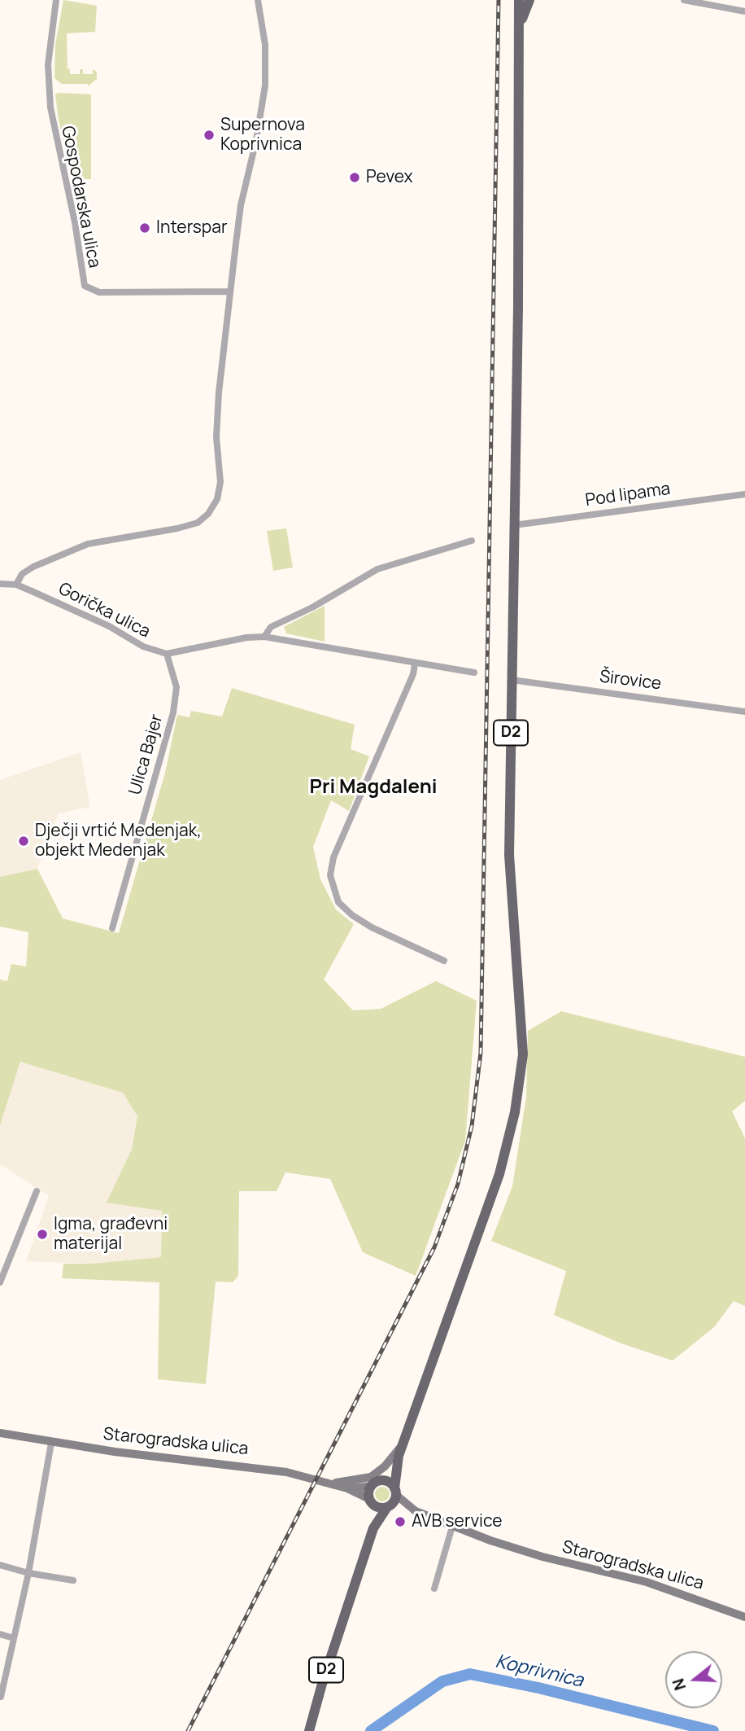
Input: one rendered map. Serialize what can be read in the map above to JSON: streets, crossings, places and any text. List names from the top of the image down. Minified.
{"streets":{"main road":["D2","Starogradska ulica"],"street":["Gospodarska ulica","Pod lipama","Gorička ulica","Širovice","Ulica Bajer"]},"crossings":[["Pod lipama","D2"],["Gorička ulica","Ulica Bajer"],["Širovice","D2"],["D2","Starogradska ulica"]],"districts":["Pri Magdaleni"],"water":["Koprivnica"],"places":["Supernova Koprivnica","Pevex","Interspar","Dječji vrtić Medenjak, objekt Medenjak","Igma, građevni materijal","AVB service"],"north":"left"}
